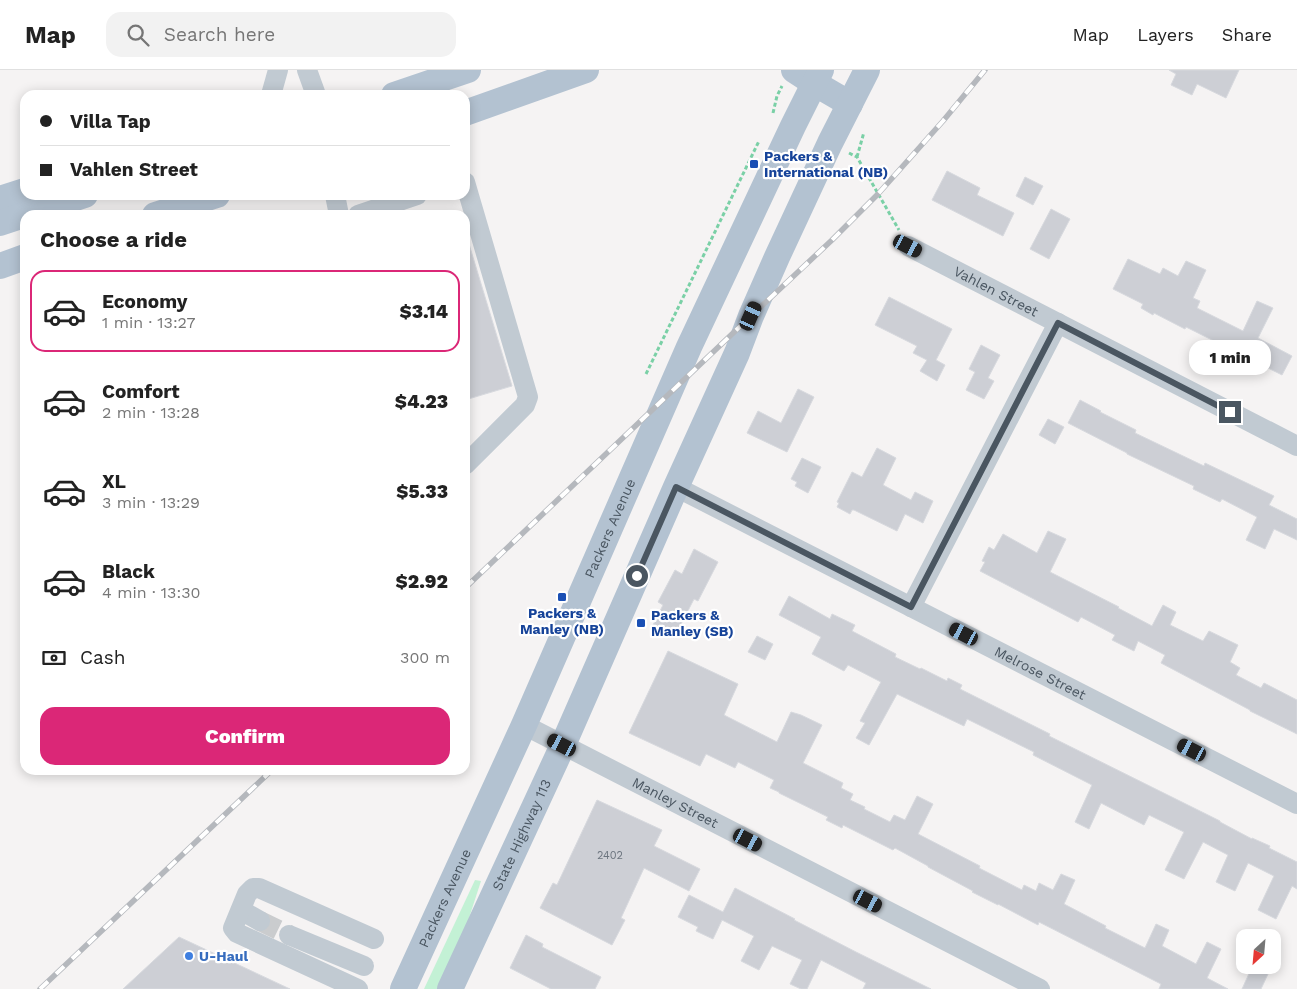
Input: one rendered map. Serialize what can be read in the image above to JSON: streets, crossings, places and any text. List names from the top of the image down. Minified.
{"streets":{"main road":["Packers Avenue","State Highway 113"],"street":["Vahlen Street","Melrose Street","Manley Street"]},"crossings":[["Packers Avenue","Manley Street"],["Melrose Street","State Highway 113"],["Manley Street","State Highway 113"]],"places":{"transit":["Packers & International (NB)","Packers & Manley (NB)","Packers & Manley (SB)"],"other":["U-Haul"]},"house_numbers":["2402"],"north":"bottom left","page":{"header":"Map","search":"Search here","nav":["Map","Layers","Share"],"banner":["Villa Tap","Vahlen Street"],"heading":"Choose a ride","list":[{"name":"Economy","note":"1 min · 13:27","value":"$3.14"},{"name":"Comfort","note":"2 min · 13:28","value":"$4.23"},{"name":"XL","note":"3 min · 13:29","value":"$5.33"},{"name":"Black","note":"4 min · 13:30","value":"$2.92"}],"bubble":"1 min","pay":["Cash","300 m"],"buttons":"Confirm"}}
